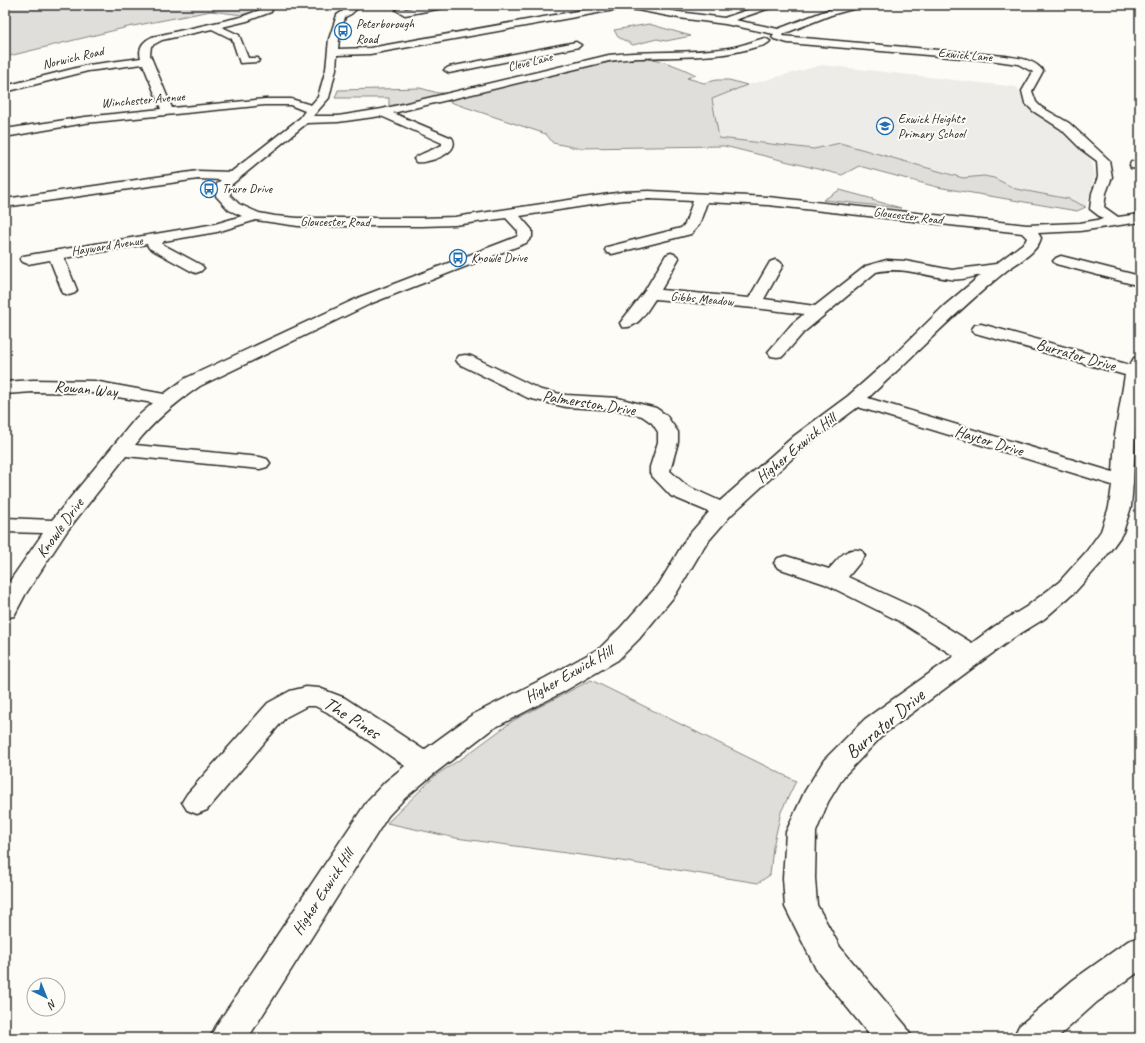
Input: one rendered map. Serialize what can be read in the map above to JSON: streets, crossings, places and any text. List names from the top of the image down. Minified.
{"streets":{"street":["Exwick Lane","Norwich Road","Cleve Lane","Winchester Avenue","Gloucester Road","Hayward Avenue","Gibbs Meadow","Burrator Drive","Rowan Way","Palmerston Drive","Haytor Drive","Higher Exwick Hill","Knowle Drive","The Pines"]},"crossings":[["Exwick Lane","Gloucester Road"],["Cleve Lane","Winchester Avenue"],["Cleve Lane","Gloucester Road"],["Winchester Avenue","Gloucester Road"],["Gloucester Road","Hayward Avenue"],["Gloucester Road","Higher Exwick Hill"],["Gloucester Road","Knowle Drive"],["Burrator Drive","Haytor Drive"],["Rowan Way","Knowle Drive"],["Palmerston Drive","Higher Exwick Hill"],["Haytor Drive","Higher Exwick Hill"],["Higher Exwick Hill","The Pines"]],"places":{"bus stop":["Peterborough Road","Truro Drive","Knowle Drive"],"school or university":["Exwick Heights Primary School"]},"north":"bottom right"}
